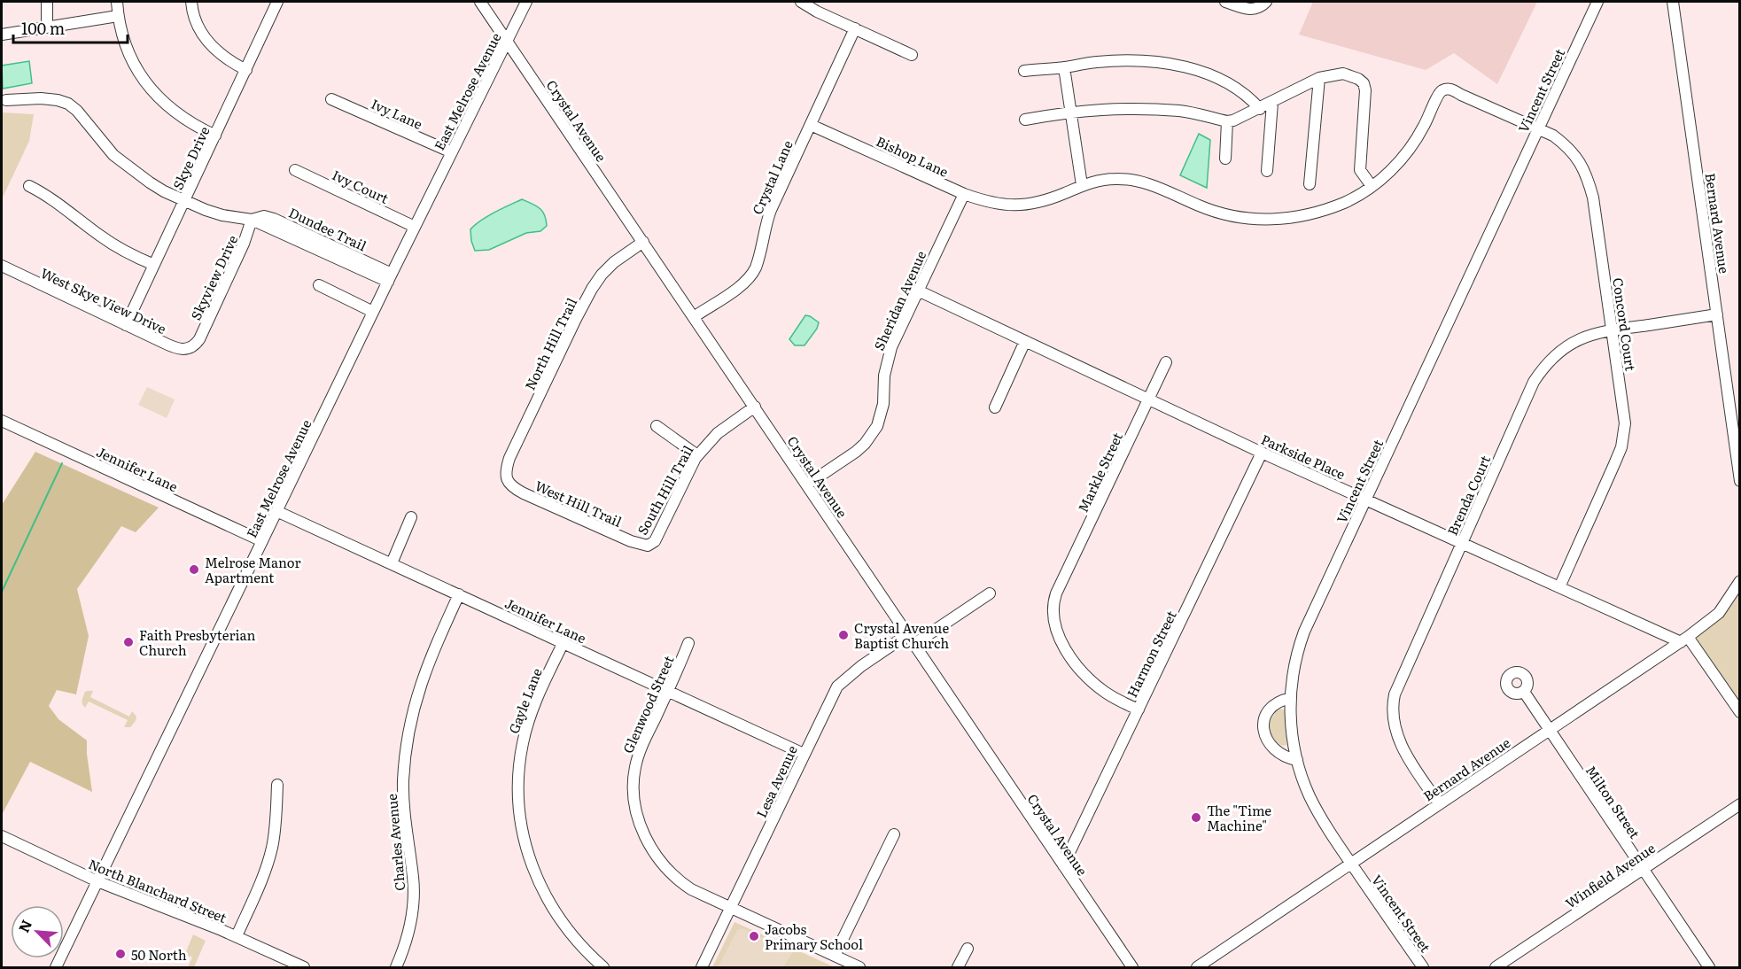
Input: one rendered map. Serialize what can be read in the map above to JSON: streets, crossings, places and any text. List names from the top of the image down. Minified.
{"streets":{"street":["Vincent Street","East Melrose Avenue","Ivy Lane","Crystal Avenue","Bishop Lane","Skye Drive","Crystal Lane","Ivy Court","Bernard Avenue","Dundee Trail","Skyview Drive","West Skye View Drive","Sheridan Avenue","Concord Court","North Hill Trail","Parkside Place","Jennifer Lane","Markle Street","South Hill Trail","Brenda Court","West Hill Trail","Harmon Street","Gayle Lane","Glenwood Street","Lesa Avenue","Milton Street","Charles Avenue","Winfield Avenue","North Blanchard Street"]},"crossings":[["Vincent Street","Bernard Avenue"],["Vincent Street","Concord Court"],["Vincent Street","Parkside Place"],["East Melrose Avenue","Ivy Lane"],["East Melrose Avenue","Crystal Avenue"],["East Melrose Avenue","Ivy Court"],["East Melrose Avenue","Dundee Trail"],["East Melrose Avenue","Jennifer Lane"],["East Melrose Avenue","North Blanchard Street"],["Crystal Avenue","Crystal Lane"],["Crystal Avenue","Sheridan Avenue"],["Crystal Avenue","North Hill Trail"],["Crystal Avenue","South Hill Trail"],["Crystal Avenue","Harmon Street"],["Crystal Avenue","Lesa Avenue"],["Bishop Lane","Crystal Lane"],["Bishop Lane","Sheridan Avenue"],["Bishop Lane","Concord Court"],["Skye Drive","Dundee Trail"],["Skye Drive","West Skye View Drive"],["Bernard Avenue","Parkside Place"],["Bernard Avenue","Brenda Court"],["Bernard Avenue","Milton Street"],["Dundee Trail","Skyview Drive"],["Skyview Drive","West Skye View Drive"],["Sheridan Avenue","Parkside Place"],["Concord Court","Parkside Place"],["Concord Court","Brenda Court"],["North Hill Trail","West Hill Trail"],["Parkside Place","Markle Street"],["Parkside Place","Brenda Court"],["Parkside Place","Harmon Street"],["Jennifer Lane","Gayle Lane"],["Jennifer Lane","Glenwood Street"],["Jennifer Lane","Lesa Avenue"],["Jennifer Lane","Charles Avenue"],["Markle Street","Harmon Street"],["South Hill Trail","West Hill Trail"],["Glenwood Street","Lesa Avenue"],["Milton Street","Winfield Avenue"]],"places":["Melrose Manor Apartment","Crystal Avenue Baptist Church","Faith Presbyterian Church","The \"Time Machine\"","Jacobs Primary School","50 North"],"scale_bar":"100 m","north":"top left"}
